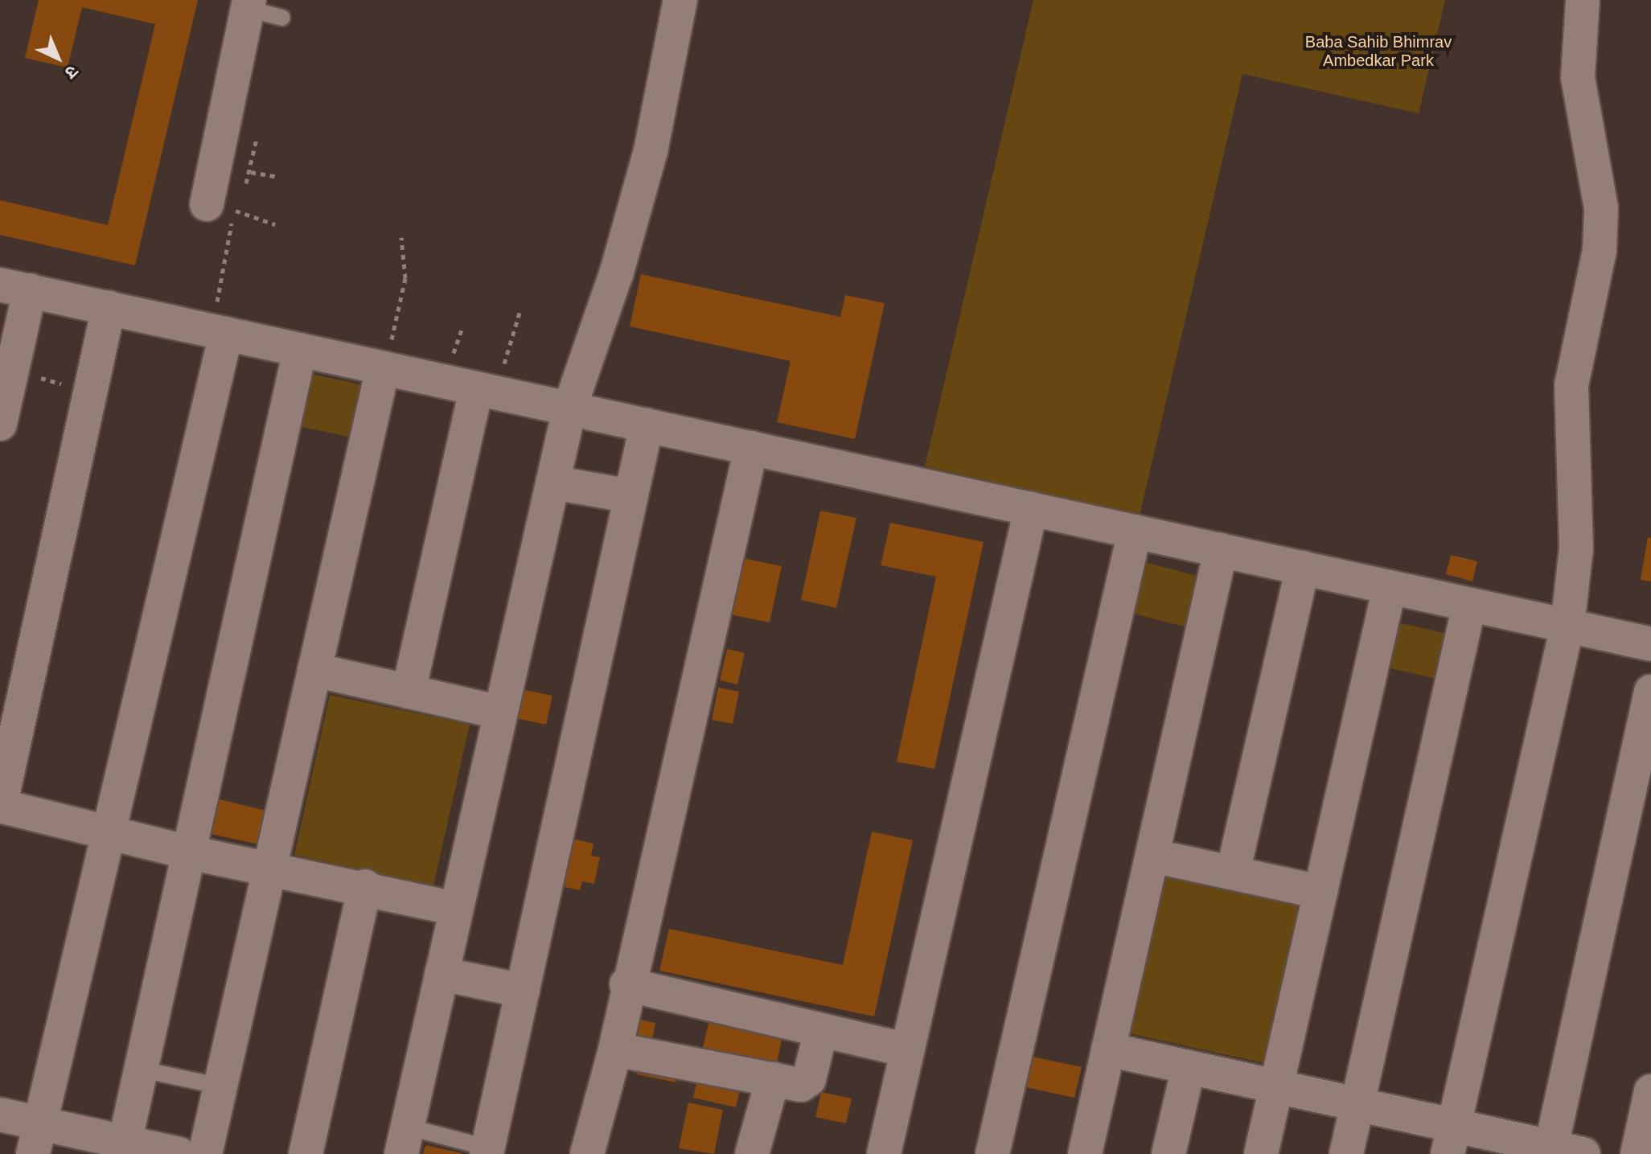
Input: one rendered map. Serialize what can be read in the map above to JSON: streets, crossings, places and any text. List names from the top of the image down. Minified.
{"parks":["Baba Sahib Bhimrav Ambedkar Park"],"north":"bottom right"}
